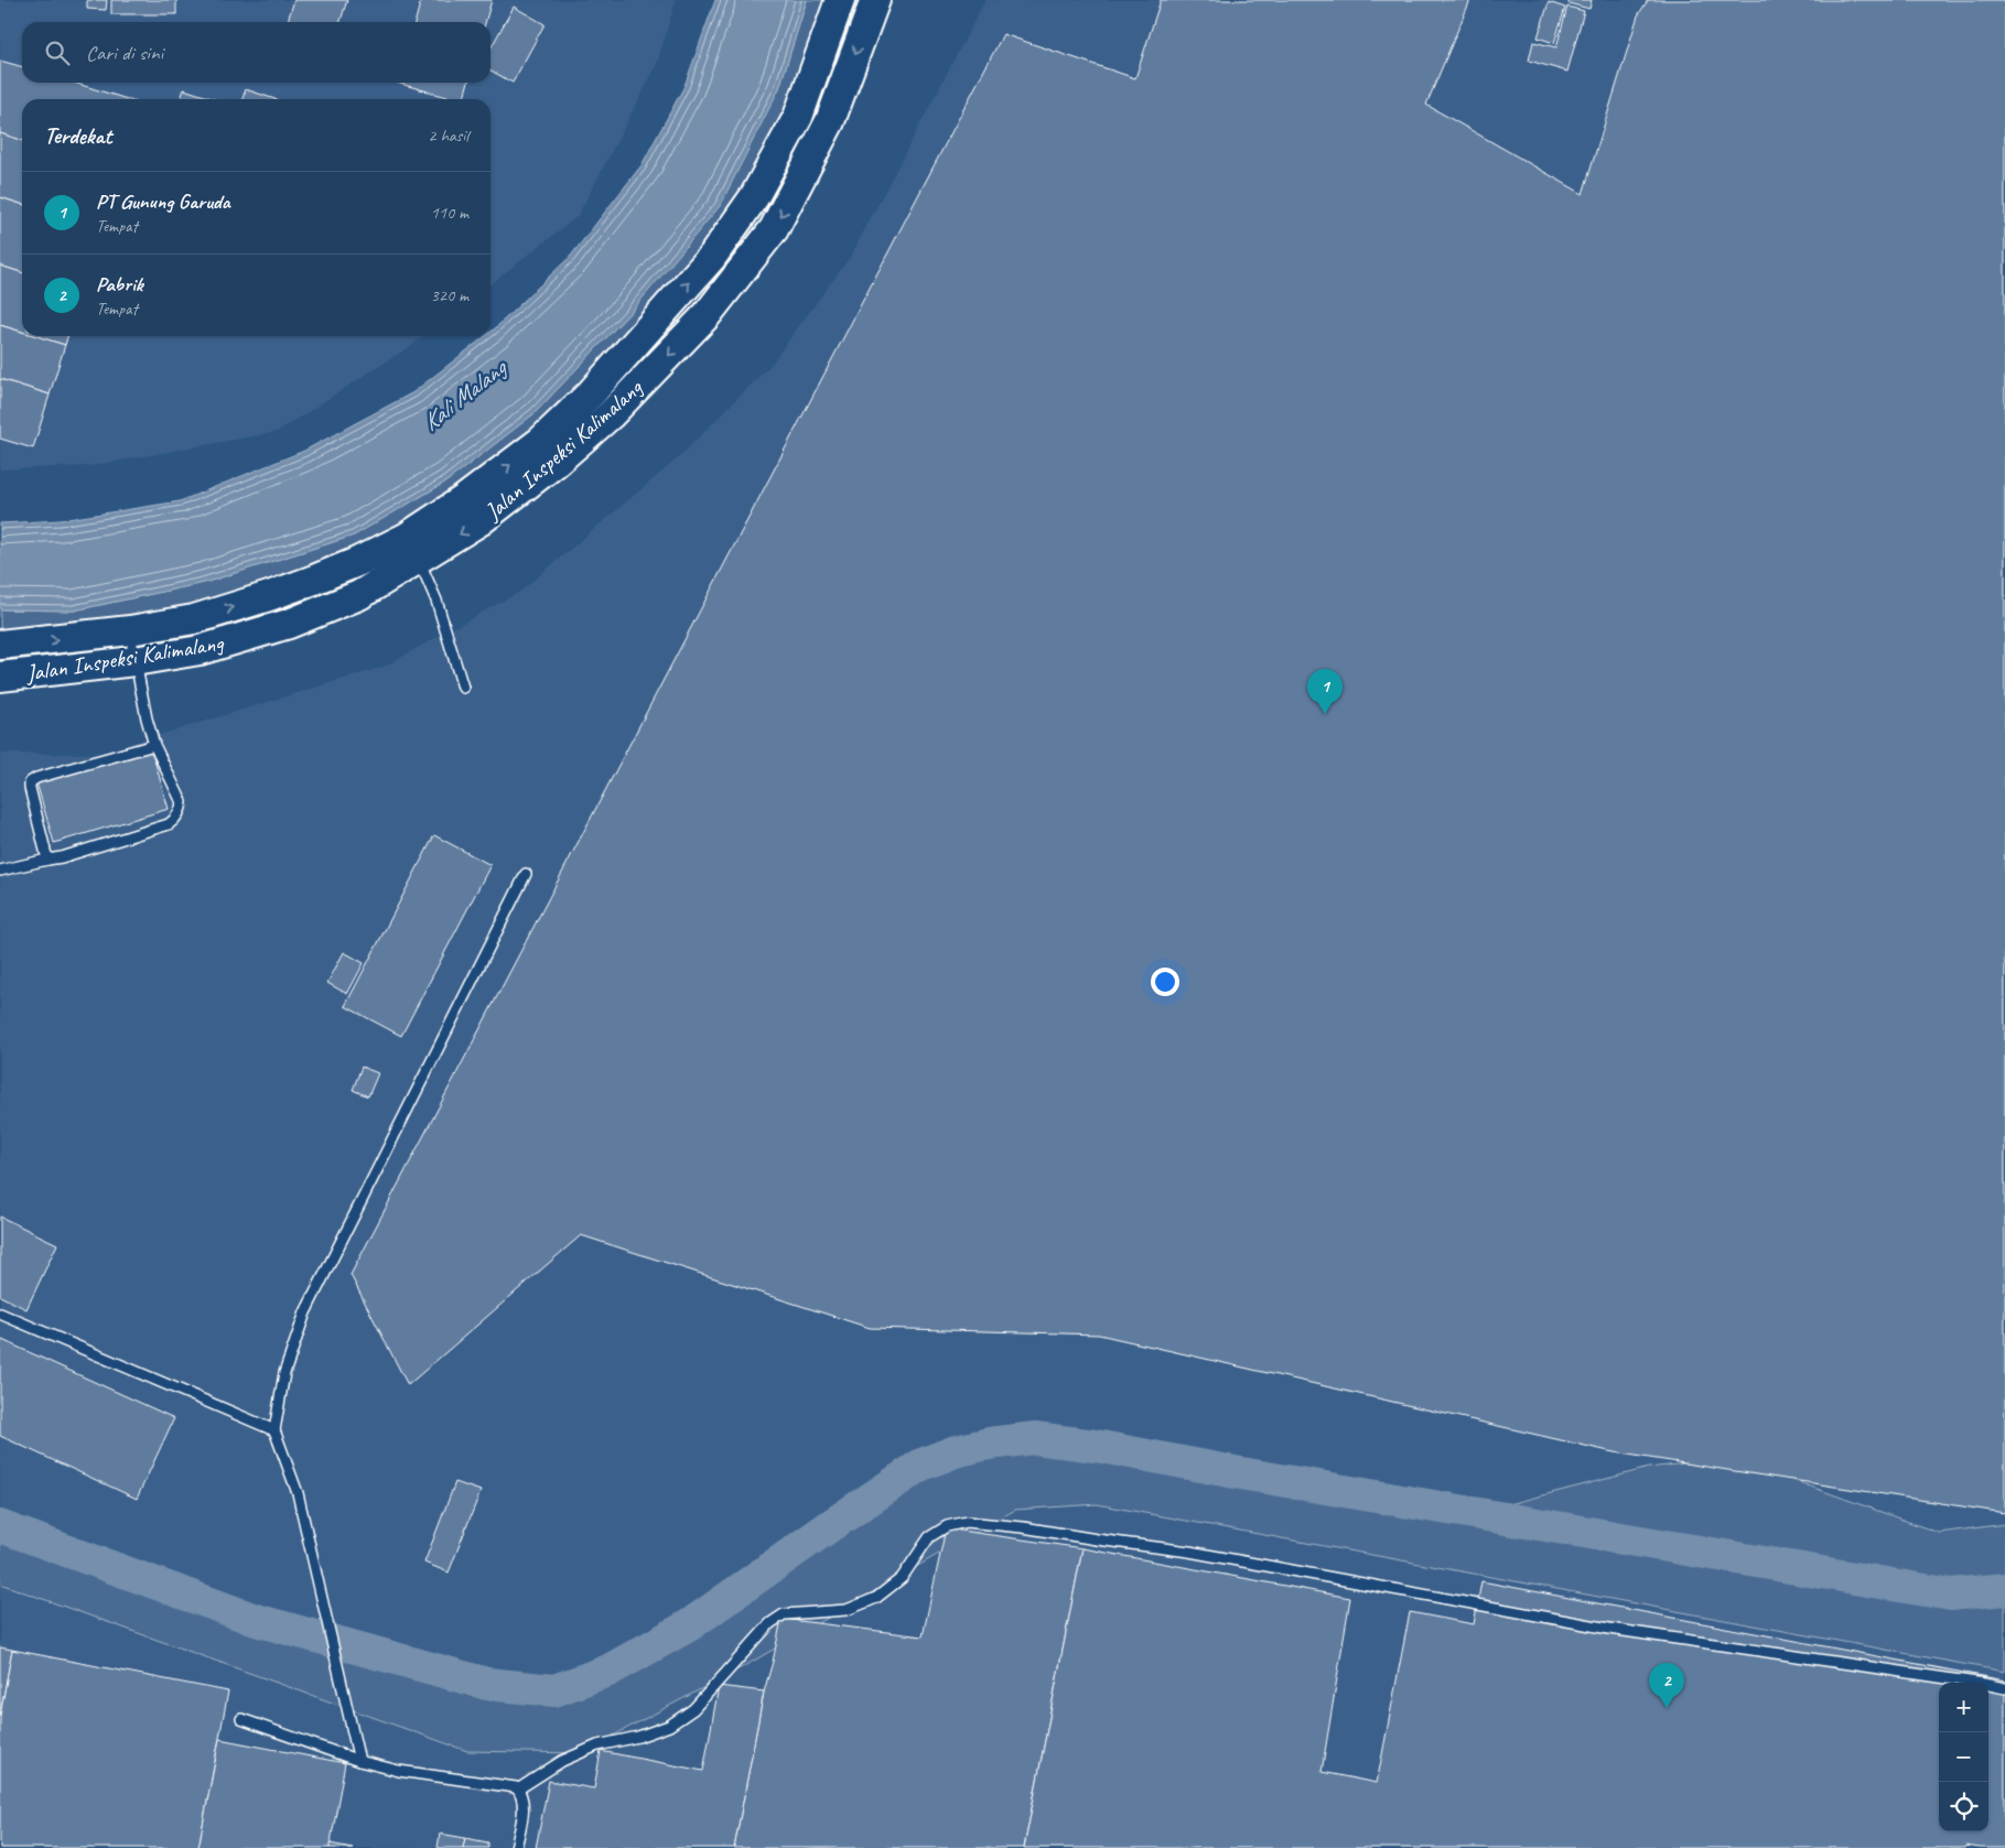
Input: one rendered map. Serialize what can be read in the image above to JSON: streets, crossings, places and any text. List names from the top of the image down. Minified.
{"streets":{"main road":["Jalan Inspeksi Kalimalang"]},"water":["Kali Malang"],"page":{"search":"Cari di sini","heading":["Terdekat","2 hasil"],"list":[{"mark":"1","name":"PT Gunung Garuda","note":"Tempat","value":"110 m"},{"mark":"2","name":"Pabrik","note":"Tempat","value":"320 m"}],"pins":["1","2"],"map_buttons":["+","−"]}}
